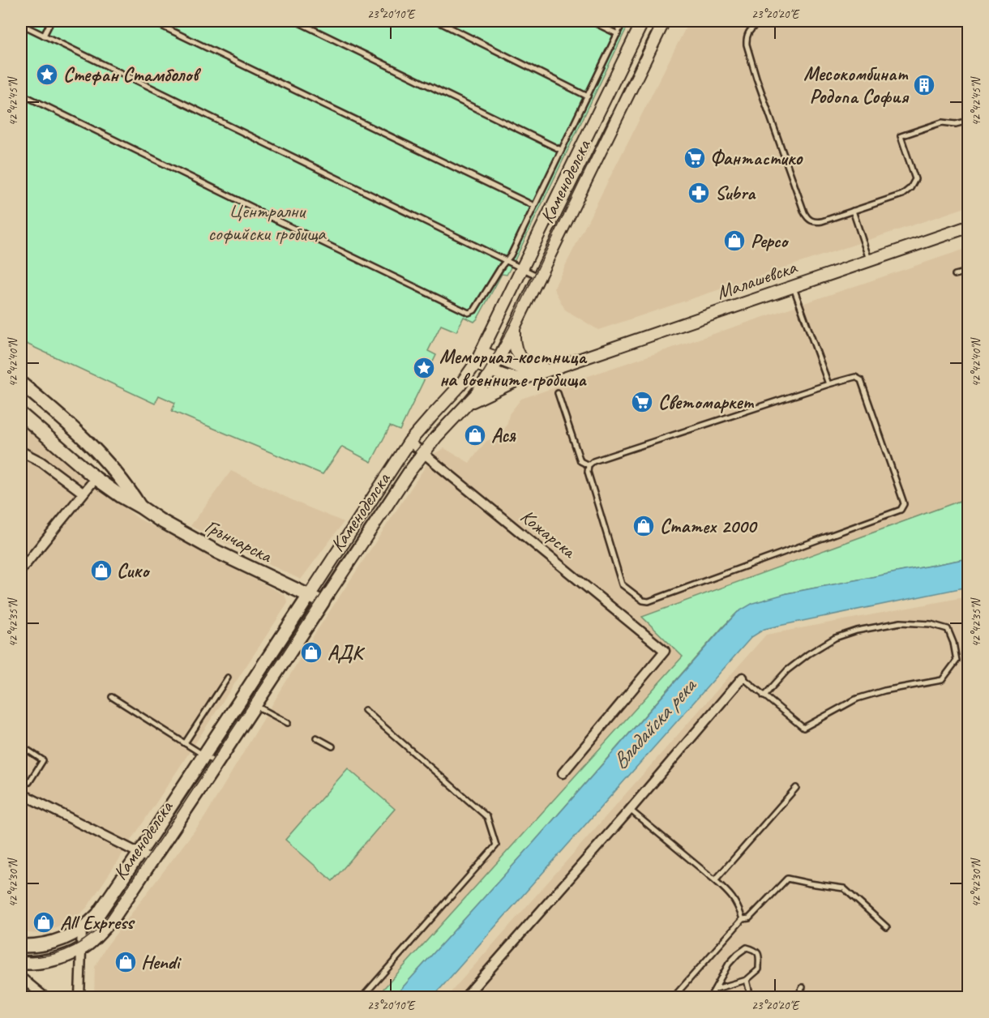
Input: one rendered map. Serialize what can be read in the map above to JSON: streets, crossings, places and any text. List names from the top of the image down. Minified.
{"streets":{"main road":["Каменоделска","Грънчарска"],"street":["Малашевска","Кожарска"]},"crossings":[["Каменоделска","Малашевска"],["Каменоделска","Кожарска"],["Каменоделска","Грънчарска"]],"water":["Владайска река"],"parks":["Централни софийски гробища"],"places":{"place":["Стефан Стамболов","Мемориал-костница на военните гробища"],"building":["Месокомбинат Родопа София"],"supermarket":["Фантастико","Светомаркет"],"pharmacy":["Subra"],"shop":["Pepco","Ася","Статех 2000","Сико","АДК","All Express","Hendi"]},"coordinates":["23°20'10\"E","23°20'20\"E","42°42'45\"N","42°42'40\"N","42°42'35\"N","42°42'30\"N"]}
